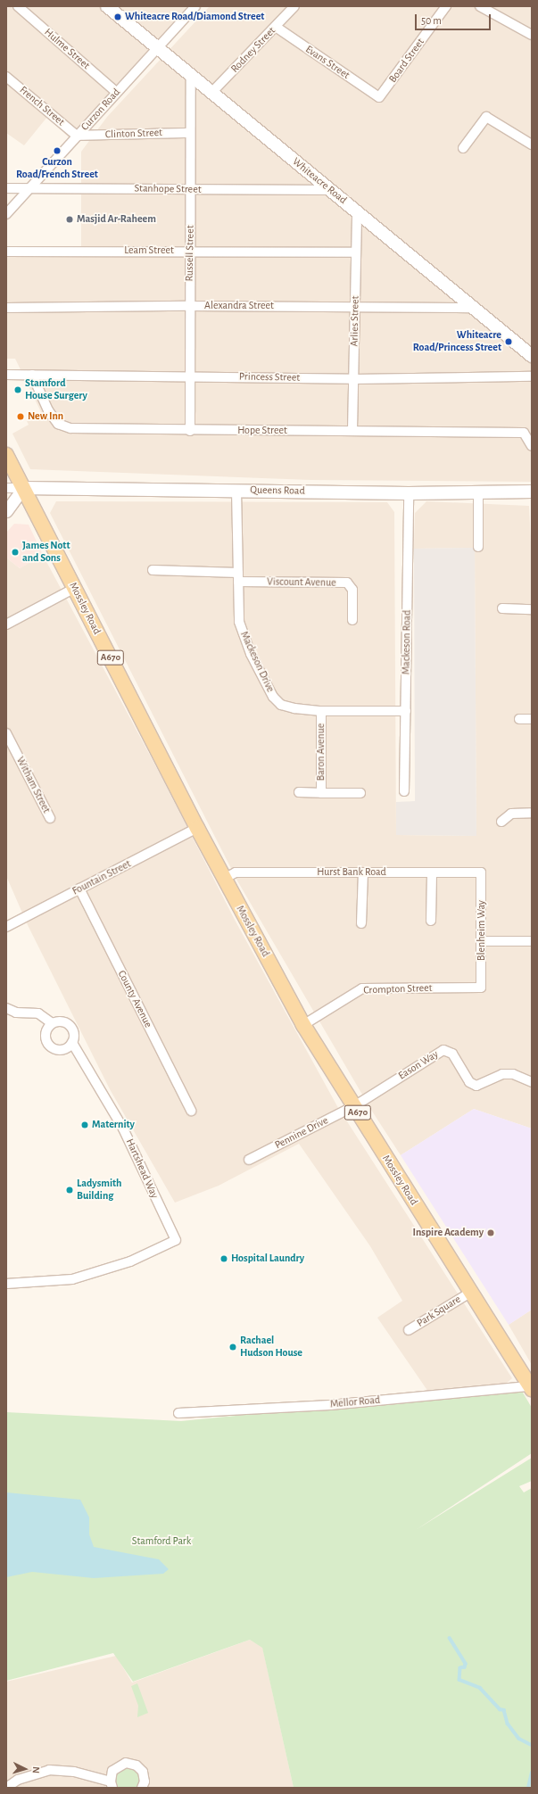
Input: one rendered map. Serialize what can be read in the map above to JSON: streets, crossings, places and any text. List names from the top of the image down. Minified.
{"streets":{"main road":["Whiteacre Road","Queens Road","Mossley Road","A670"],"street":["Hulme Street","Rodney Street","Board Street","Evans Street","French Street","Curzon Road","Clinton Street","Stanhope Street","Leam Street","Russell Street","Alexandra Street","Arlies Street","Princess Street","Hope Street","Viscount Avenue","Mackeson Road","Mackeson Drive","Baron Avenue","Witham Street","Hurst Bank Road","Fountain Street","Blenheim Way","Crompton Street","County Avenue","Eason Way","Pennine Drive","Hartshead Way","Park Square","Mellor Road"]},"crossings":[["Hulme Street","Curzon Road"],["Rodney Street","Evans Street"],["Rodney Street","Whiteacre Road"],["Board Street","Evans Street"],["French Street","Curzon Road"],["French Street","Clinton Street"],["Curzon Road","Clinton Street"],["Curzon Road","Whiteacre Road"],["Curzon Road","Stanhope Street"],["Clinton Street","Russell Street"],["Whiteacre Road","Stanhope Street"],["Whiteacre Road","Russell Street"],["Whiteacre Road","Alexandra Street"],["Whiteacre Road","Arlies Street"],["Stanhope Street","Russell Street"],["Leam Street","Russell Street"],["Leam Street","Arlies Street"],["Russell Street","Alexandra Street"],["Russell Street","Princess Street"],["Russell Street","Hope Street"],["Alexandra Street","Arlies Street"],["Arlies Street","Princess Street"],["Arlies Street","Hope Street"],["Princess Street","Hope Street"],["Queens Road","Mossley Road"],["Queens Road","Mackeson Road"],["Queens Road","Mackeson Drive"],["Viscount Avenue","Mackeson Drive"],["Mossley Road","Hurst Bank Road"],["Mossley Road","Fountain Street"],["Mossley Road","Crompton Street"],["Mossley Road","Eason Way"],["Mossley Road","Pennine Drive"],["Mossley Road","Park Square"],["Mossley Road","Mellor Road"],["Mackeson Road","Mackeson Drive"],["Mackeson Drive","Baron Avenue"],["Hurst Bank Road","Blenheim Way"],["Fountain Street","County Avenue"],["Blenheim Way","Crompton Street"],["Eason Way","Pennine Drive"]],"parks":["Stamford Park"],"places":["Whiteacre Road/Diamond Street","Curzon Road/French Street","Masjid Ar-Raheem","Whiteacre Road/Princess Street","Stamford House Surgery","New Inn","James Nott and Sons","Maternity","Ladysmith Building","Inspire Academy","Hospital Laundry","Rachael Hudson House"],"scale_bar":"50 m","north":"right"}
